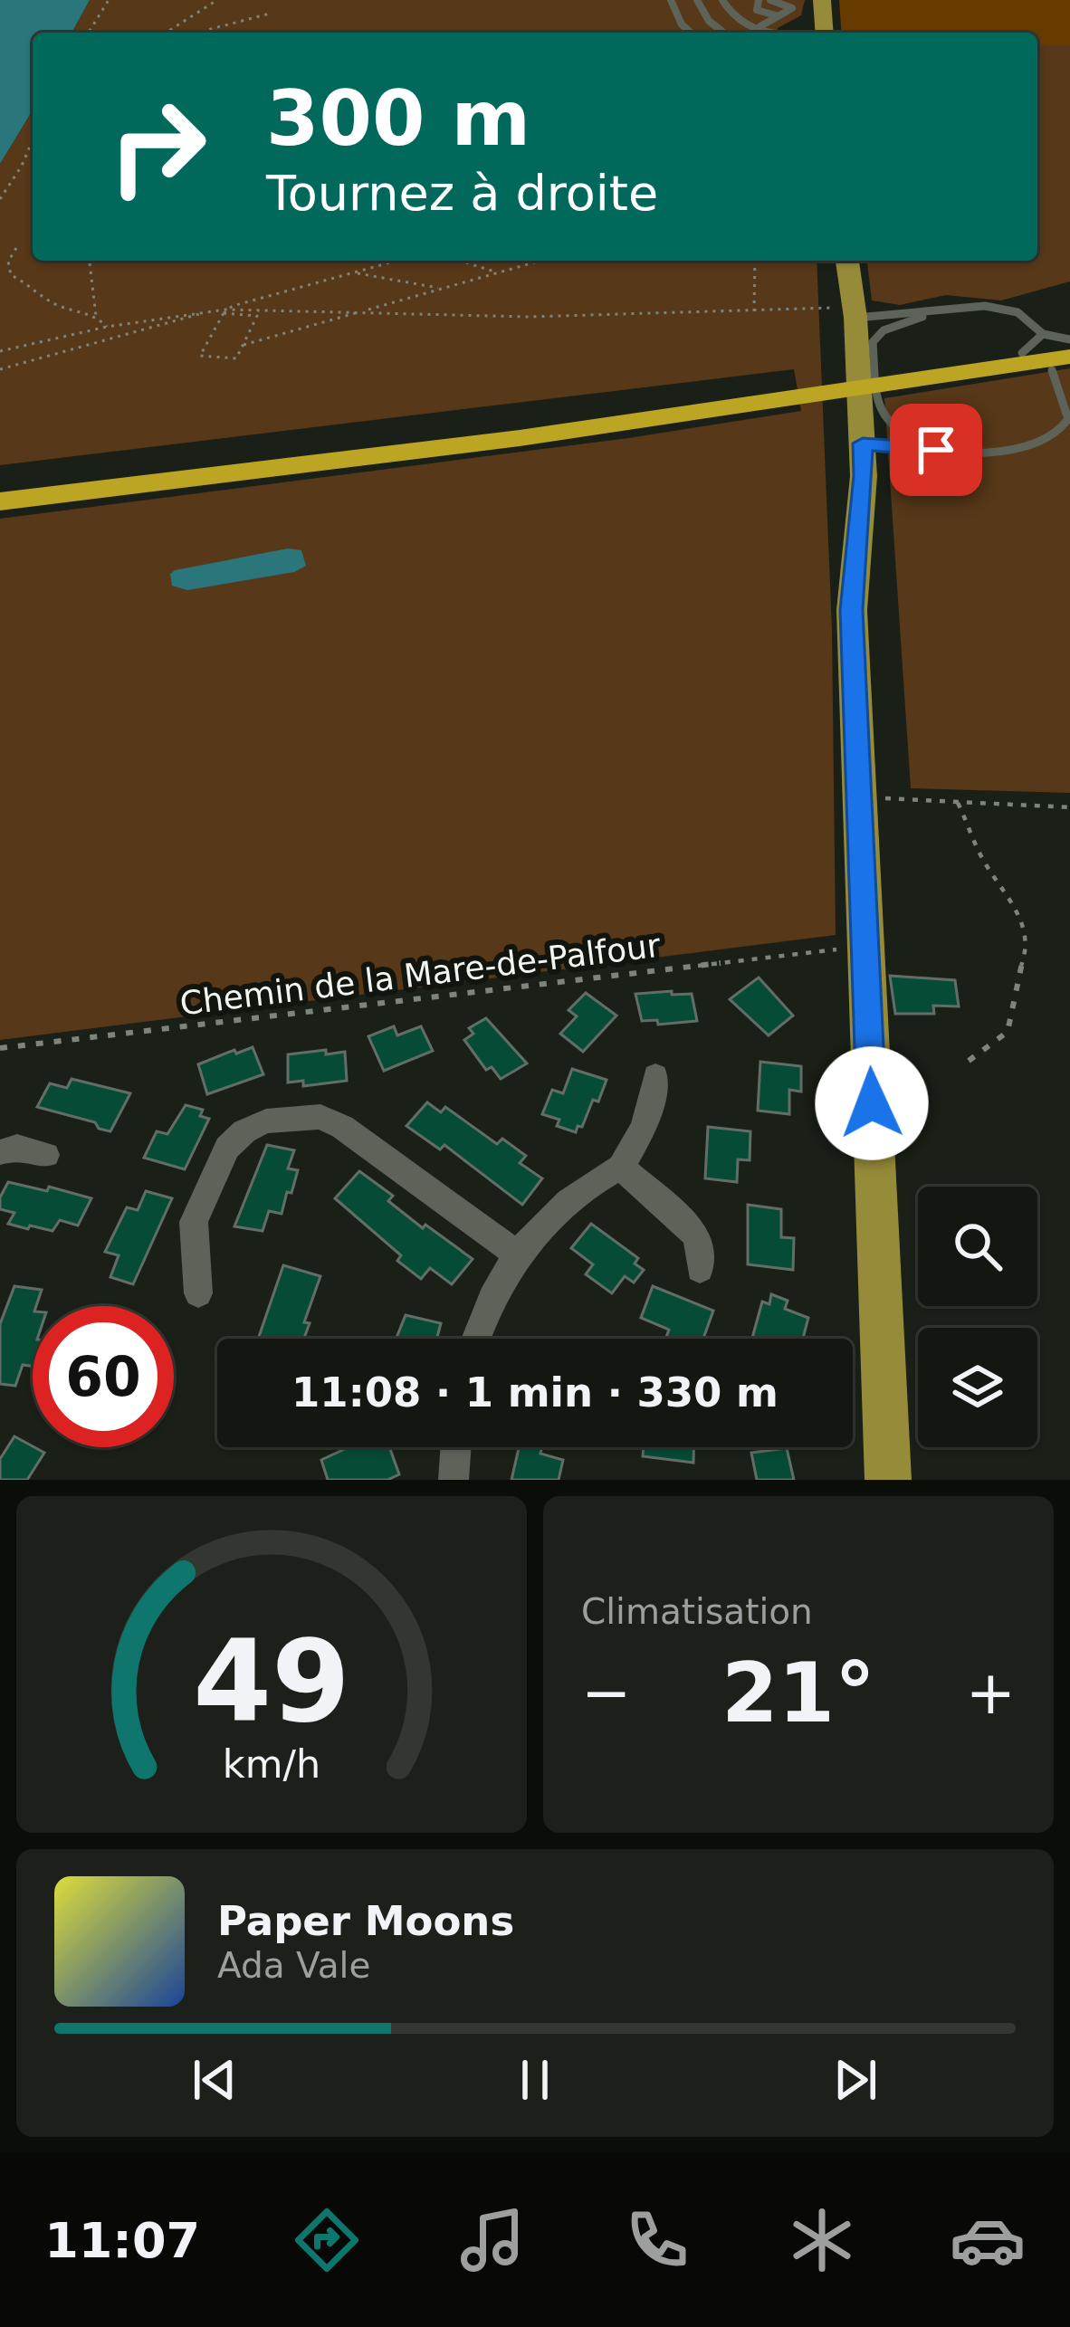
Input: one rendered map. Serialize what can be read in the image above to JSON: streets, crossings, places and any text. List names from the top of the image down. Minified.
{"streets":{"path":["Chemin de la Mare-de-Palfour"]},"page":{"turn":["300 m","Tournez à droite"],"limit":"60","trip":"11:08 · 1 min · 330 m","tile":"Climatisation","heat":["−","21°","+"],"song":["Paper Moons","Ada Vale"],"tabs":"11:07","gauge":["49","km/h"]}}
